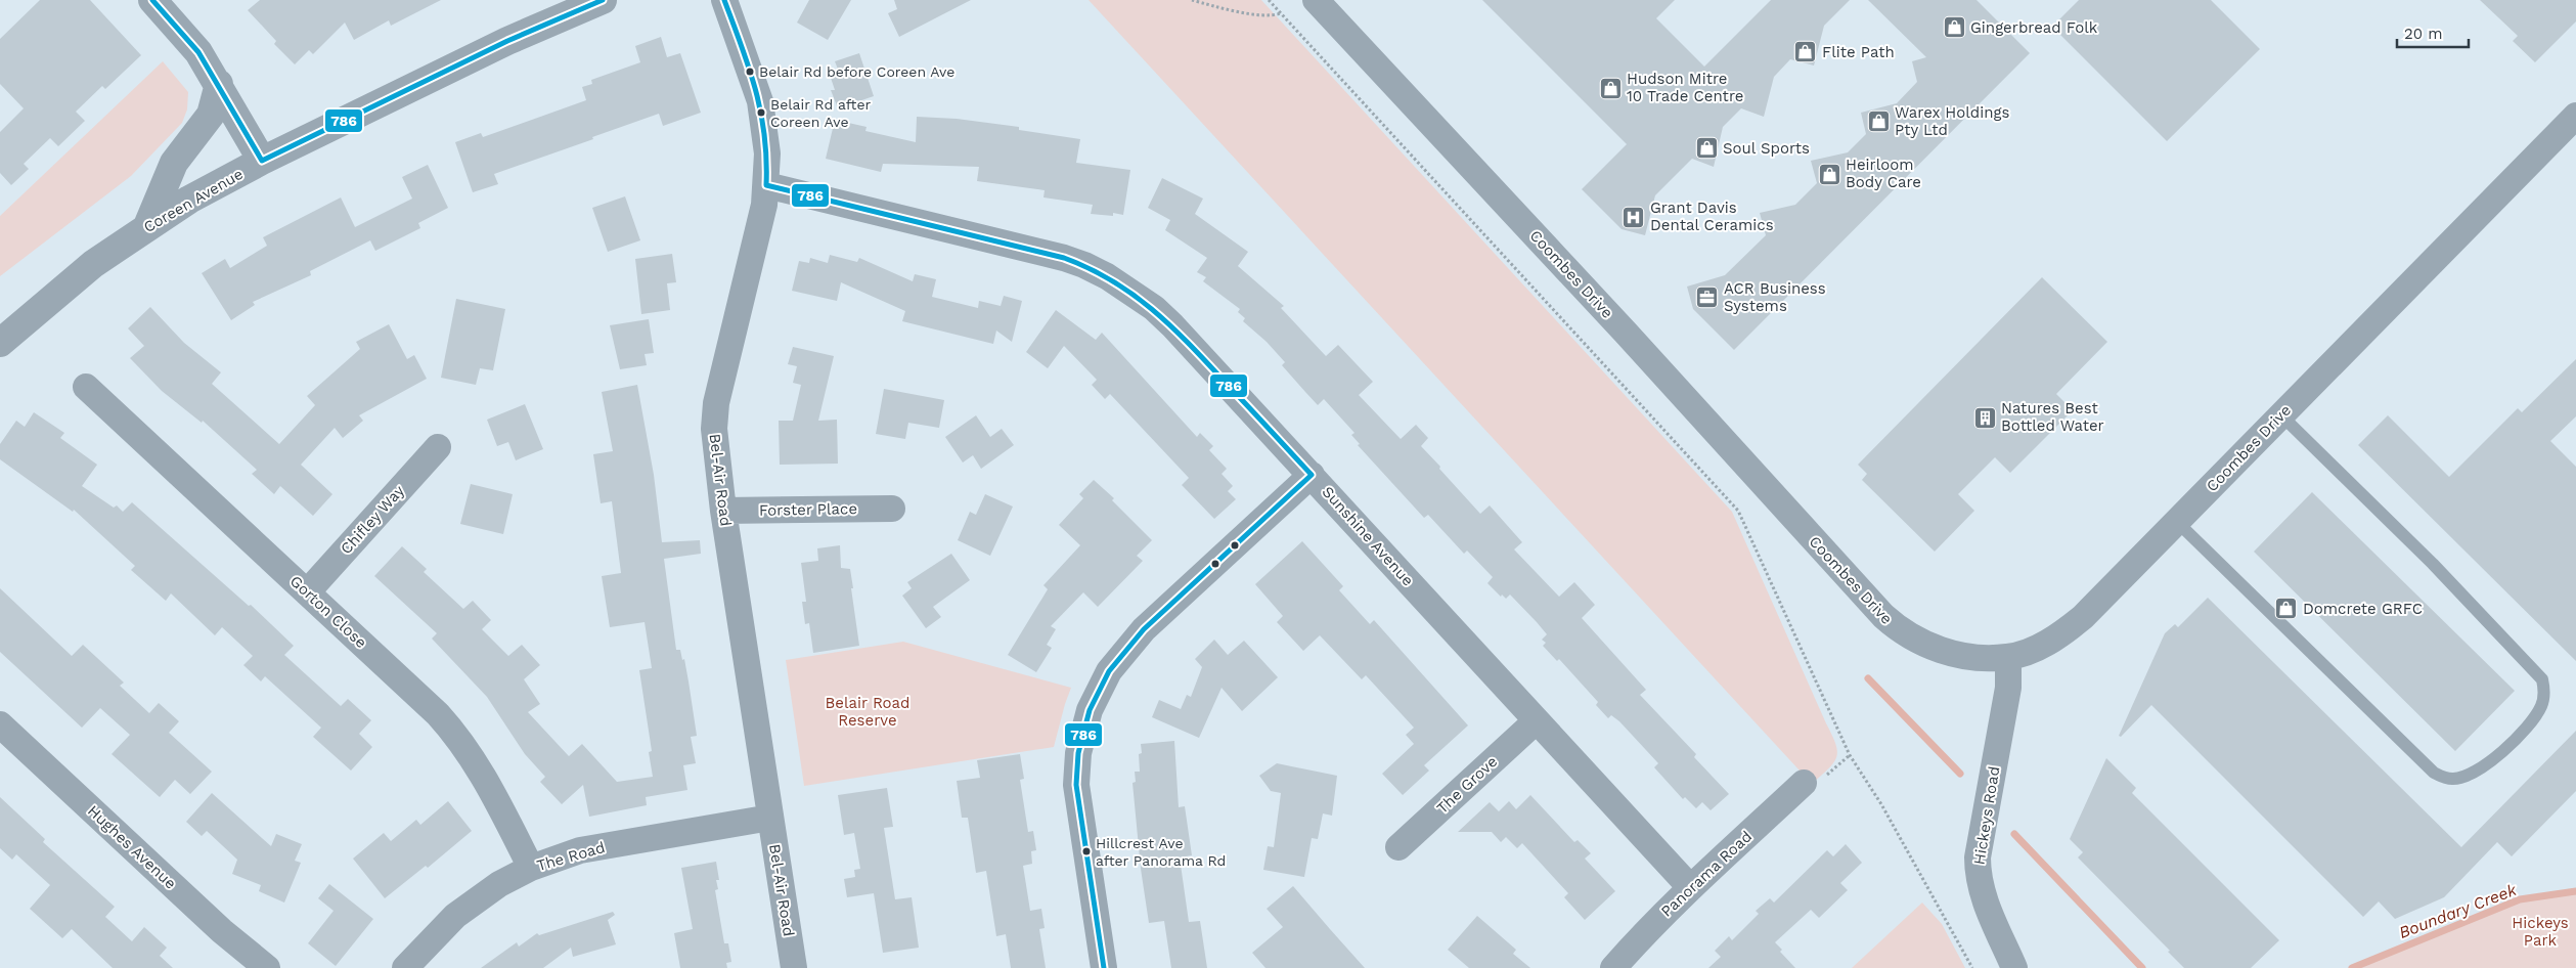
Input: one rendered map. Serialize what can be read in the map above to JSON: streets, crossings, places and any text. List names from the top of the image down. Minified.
{"streets":{"street":["Coreen Avenue","Coombes Drive","Bel-Air Road","Forster Place","Chifley Way","Sunshine Avenue","Gorton Close","The Grove","Hickeys Road","Hughes Avenue","The Road","Panorama Road"]},"crossings":[["Coombes Drive","Hickeys Road"],["Bel-Air Road","Forster Place"],["Bel-Air Road","Sunshine Avenue"],["Bel-Air Road","The Road"],["Chifley Way","Gorton Close"],["Sunshine Avenue","The Grove"],["Sunshine Avenue","Panorama Road"],["Gorton Close","The Road"]],"water":["Boundary Creek"],"parks":["Belair Road Reserve","Hickeys Park"],"places":{"shop":["Gingerbread Folk","Flite Path","Hudson Mitre 10 Trade Centre","Warex Holdings Pty Ltd","Soul Sports","Heirloom Body Care","Domcrete GRFC"],"other":["Belair Rd before Coreen Ave","Belair Rd after Coreen Ave","Hillcrest Ave after Panorama Rd"],"hospital":["Grant Davis Dental Ceramics"],"office":["ACR Business Systems"],"building":["Natures Best Bottled Water"]},"lines":["transit line 786"],"scale_bar":"20 m"}
